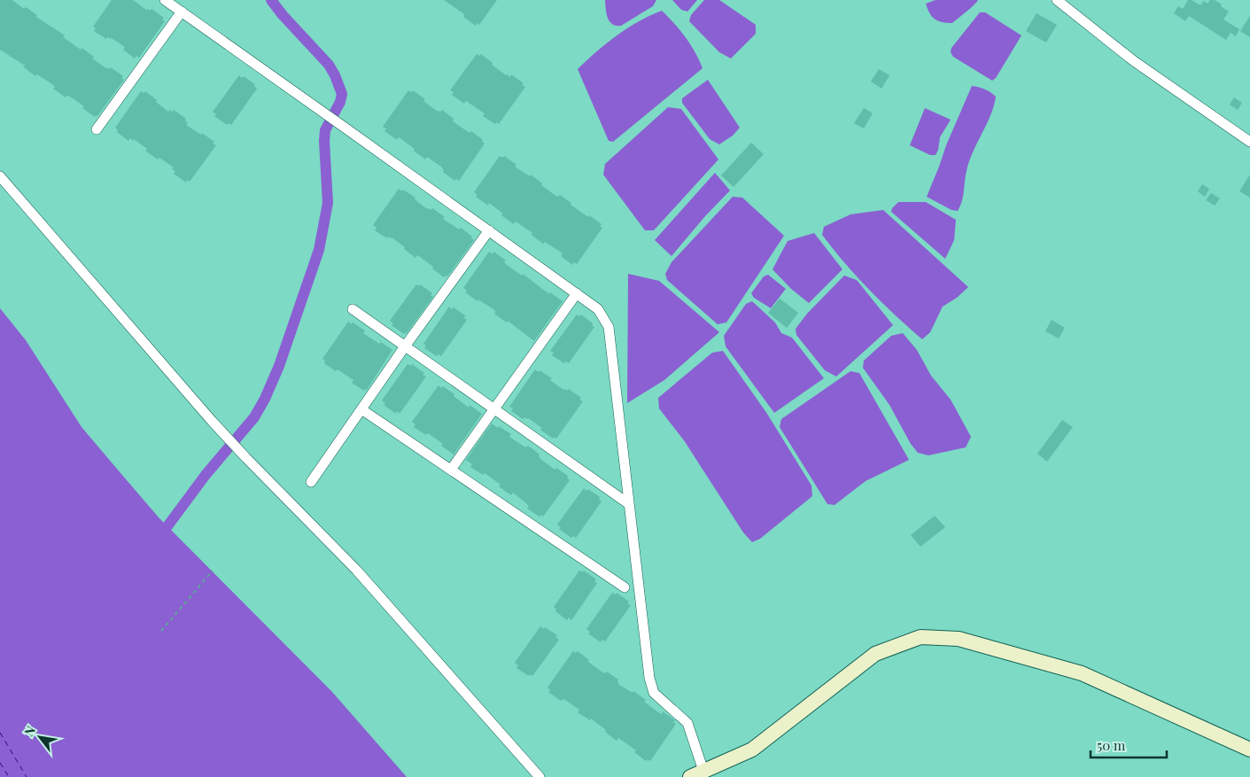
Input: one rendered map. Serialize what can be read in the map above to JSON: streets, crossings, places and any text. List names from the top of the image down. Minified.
{"scale_bar":"50 m","north":"top left"}
